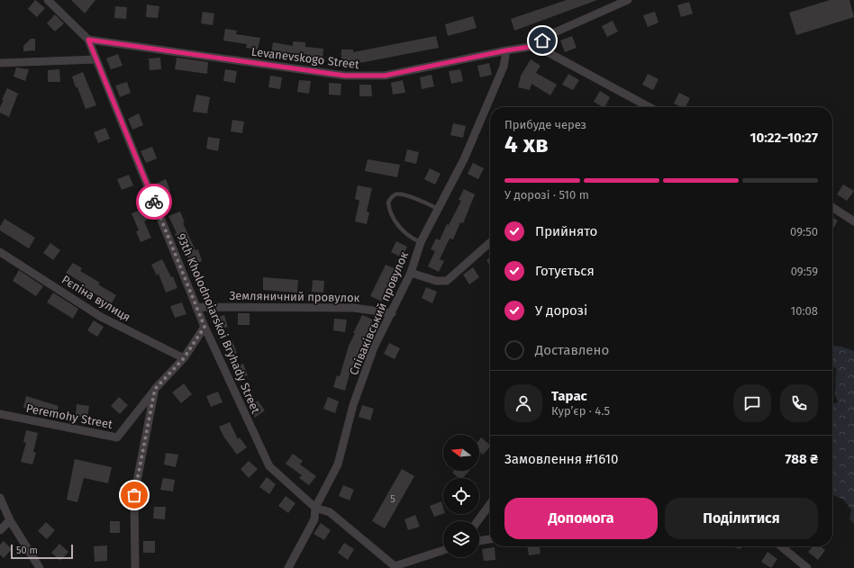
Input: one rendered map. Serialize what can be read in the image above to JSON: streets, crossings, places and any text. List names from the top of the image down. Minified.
{"streets":{"street":["Levanevskogo Street","Земляничний провулок","Рєпіна вулиця","Співаківський провулок","93th Kholodnoiarskoi Bryhady Street","Peremohy Street"]},"crossings":[["Levanevskogo Street","Співаківський провулок"],["Levanevskogo Street","93th Kholodnoiarskoi Bryhady Street"],["Земляничний провулок","Співаківський провулок"],["Земляничний провулок","93th Kholodnoiarskoi Bryhady Street"],["Рєпіна вулиця","Peremohy Street"],["Співаківський провулок","93th Kholodnoiarskoi Bryhady Street"],["93th Kholodnoiarskoi Bryhady Street","Peremohy Street"]],"house_numbers":["5"],"scale_bar":"50 m","north":"left","page":{"heading":["4 хв","Прибуде через","10:22–10:27"],"panel":["Тарас","Кур’єр · 4.5","Замовлення #1610","788 ₴"],"bar":"У дорозі · 510 m","list":[["Прийнято","09:50"],["Готується","09:59"],["У дорозі","10:08"],"Доставлено"],"buttons":["Допомога","Поділитися"],"scale":"50 m"}}
